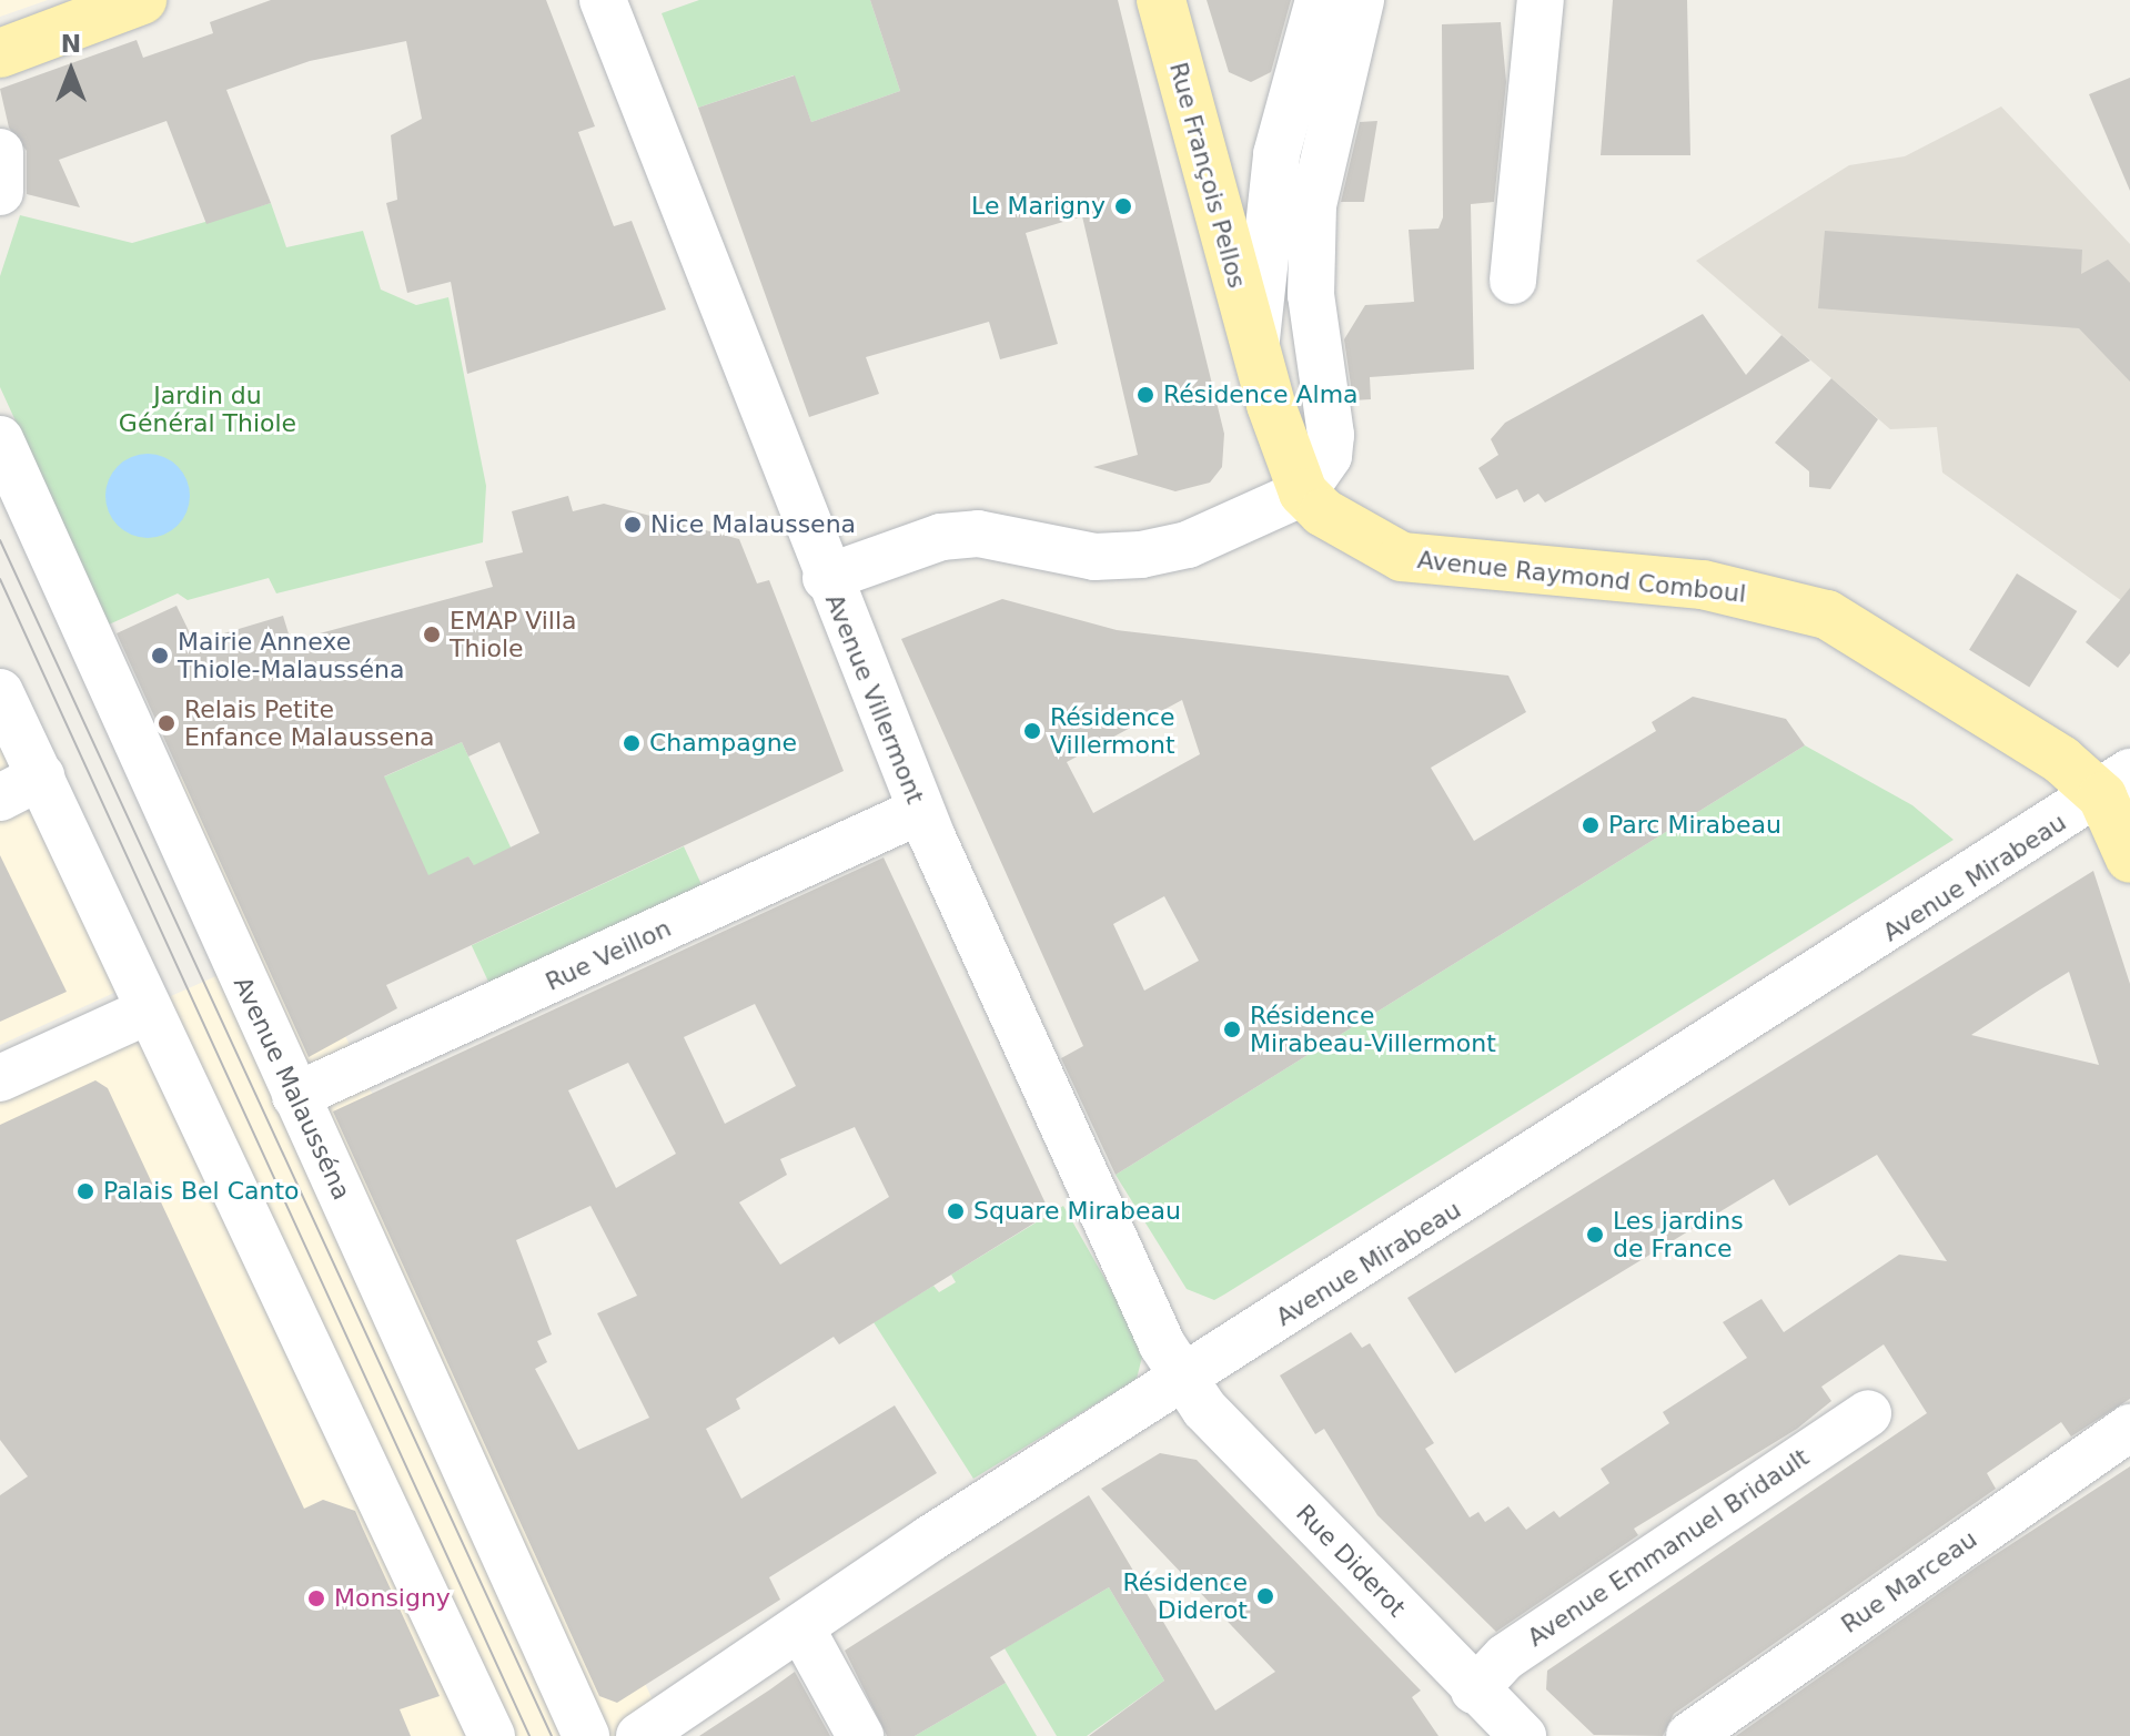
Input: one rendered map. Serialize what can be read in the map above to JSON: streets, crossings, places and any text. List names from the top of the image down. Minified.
{"streets":{"main road":["Rue François Pellos","Avenue Raymond Comboul"],"street":["Avenue Villermont","Avenue Mirabeau","Rue Veillon","Avenue Malausséna","Avenue Emmanuel Bridault","Rue Diderot","Rue Marceau"]},"crossings":[["Avenue Raymond Comboul","Avenue Mirabeau"],["Avenue Villermont","Avenue Mirabeau"],["Avenue Villermont","Rue Veillon"],["Avenue Villermont","Rue Diderot"],["Avenue Mirabeau","Rue Diderot"],["Rue Veillon","Avenue Malausséna"],["Avenue Emmanuel Bridault","Rue Diderot"]],"parks":["Jardin du Général Thiole"],"places":["Le Marigny","Résidence Alma","Nice Malaussena","EMAP Villa Thiole","Mairie Annexe Thiole-Malausséna","Relais Petite Enfance Malaussena","Résidence Villermont","Champagne","Parc Mirabeau","Résidence Mirabeau-Villermont","Palais Bel Canto","Square Mirabeau","Les jardins de France","Résidence Diderot","Monsigny"],"north":"top"}
